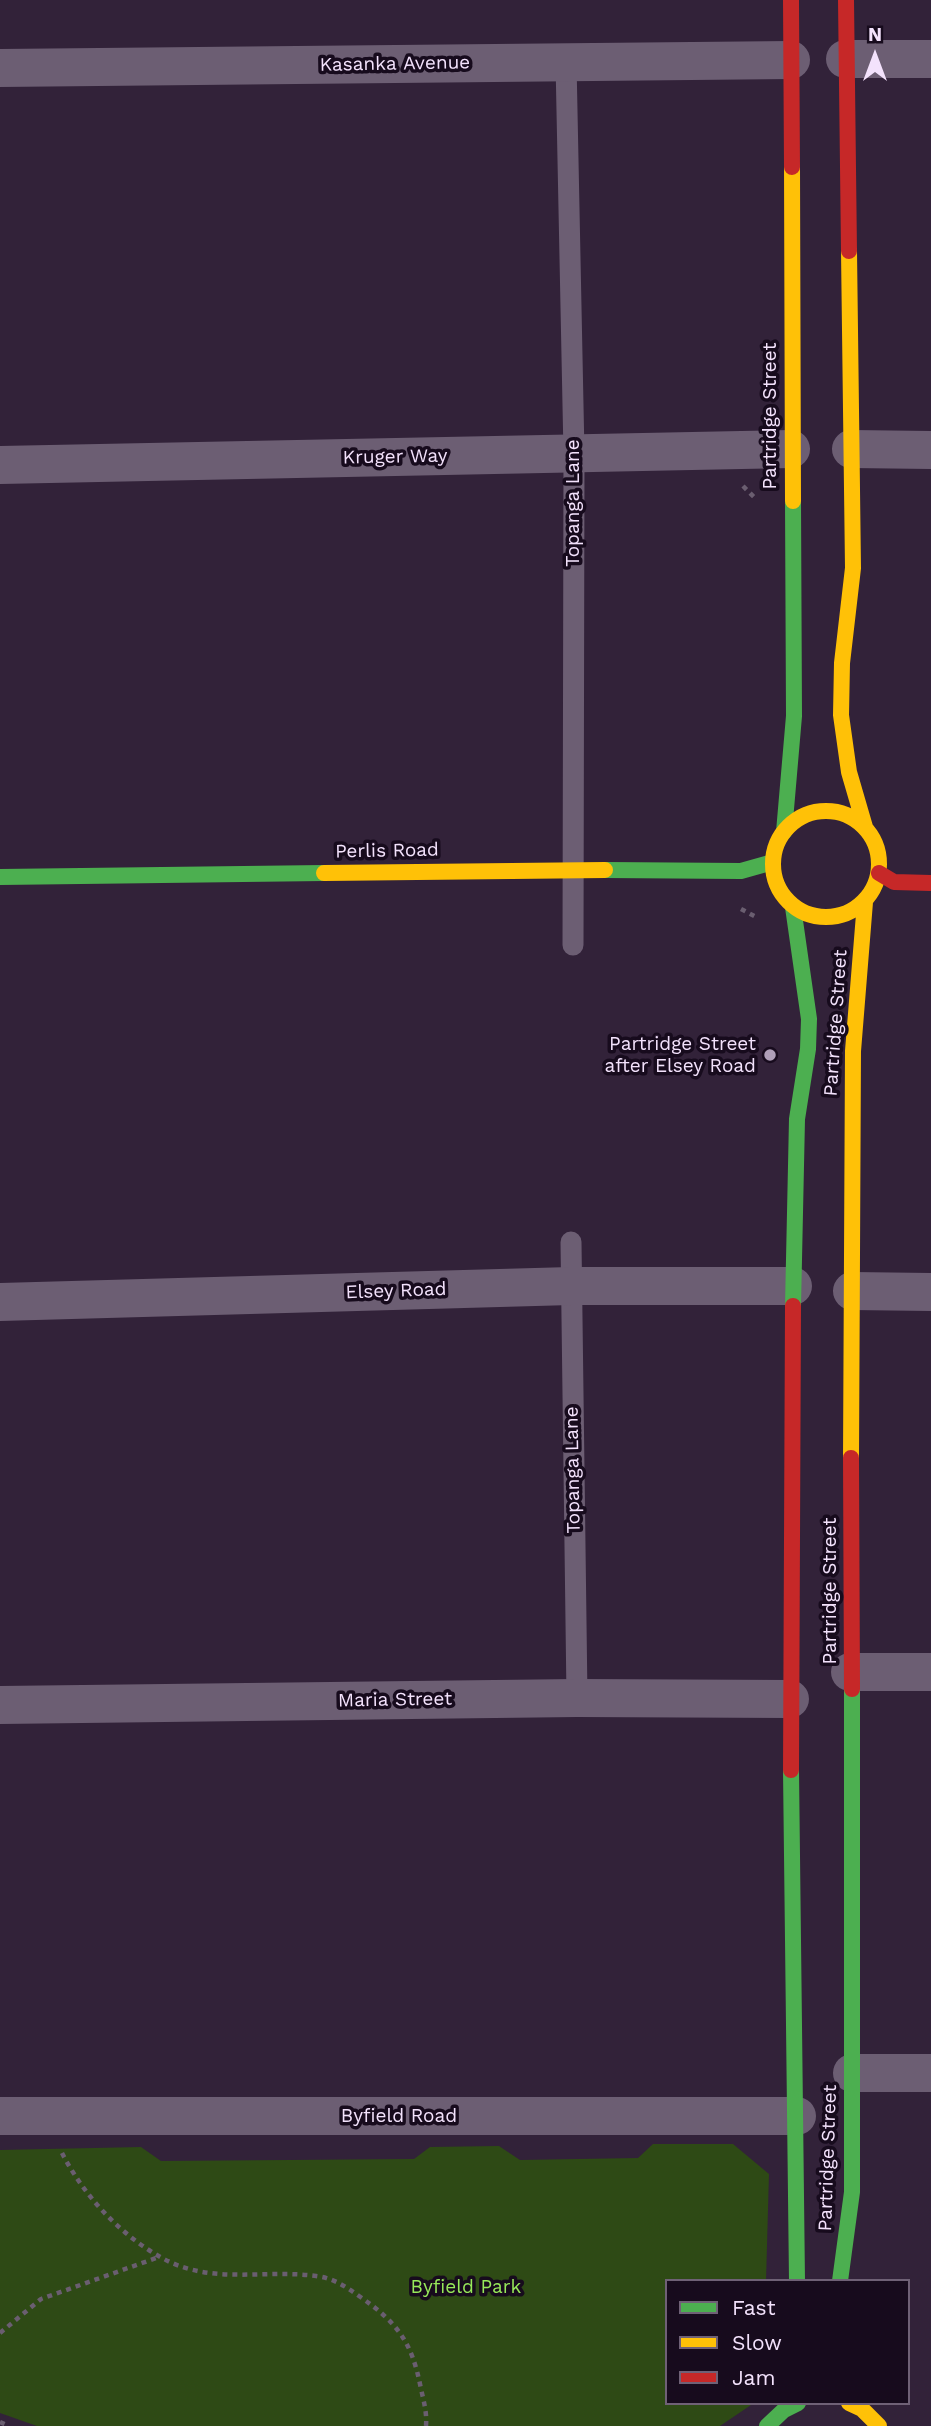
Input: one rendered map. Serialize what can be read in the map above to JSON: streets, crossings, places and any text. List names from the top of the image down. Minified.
{"streets":{"main road":["Partridge Street","Perlis Road"],"street":["Kasanka Avenue","Kruger Way","Elsey Road","Maria Street","Byfield Road"],"lane":["Topanga Lane"]},"crossings":[["Kasanka Avenue","Partridge Street"],["Kasanka Avenue","Topanga Lane"],["Partridge Street","Kruger Way"],["Partridge Street","Perlis Road"],["Partridge Street","Elsey Road"],["Partridge Street","Maria Street"],["Partridge Street","Byfield Road"],["Kruger Way","Topanga Lane"],["Topanga Lane","Perlis Road"],["Topanga Lane","Elsey Road"],["Topanga Lane","Maria Street"]],"parks":["Byfield Park"],"places":["Partridge Street after Elsey Road"],"legend":["Fast","Slow","Jam"],"north":"top"}
